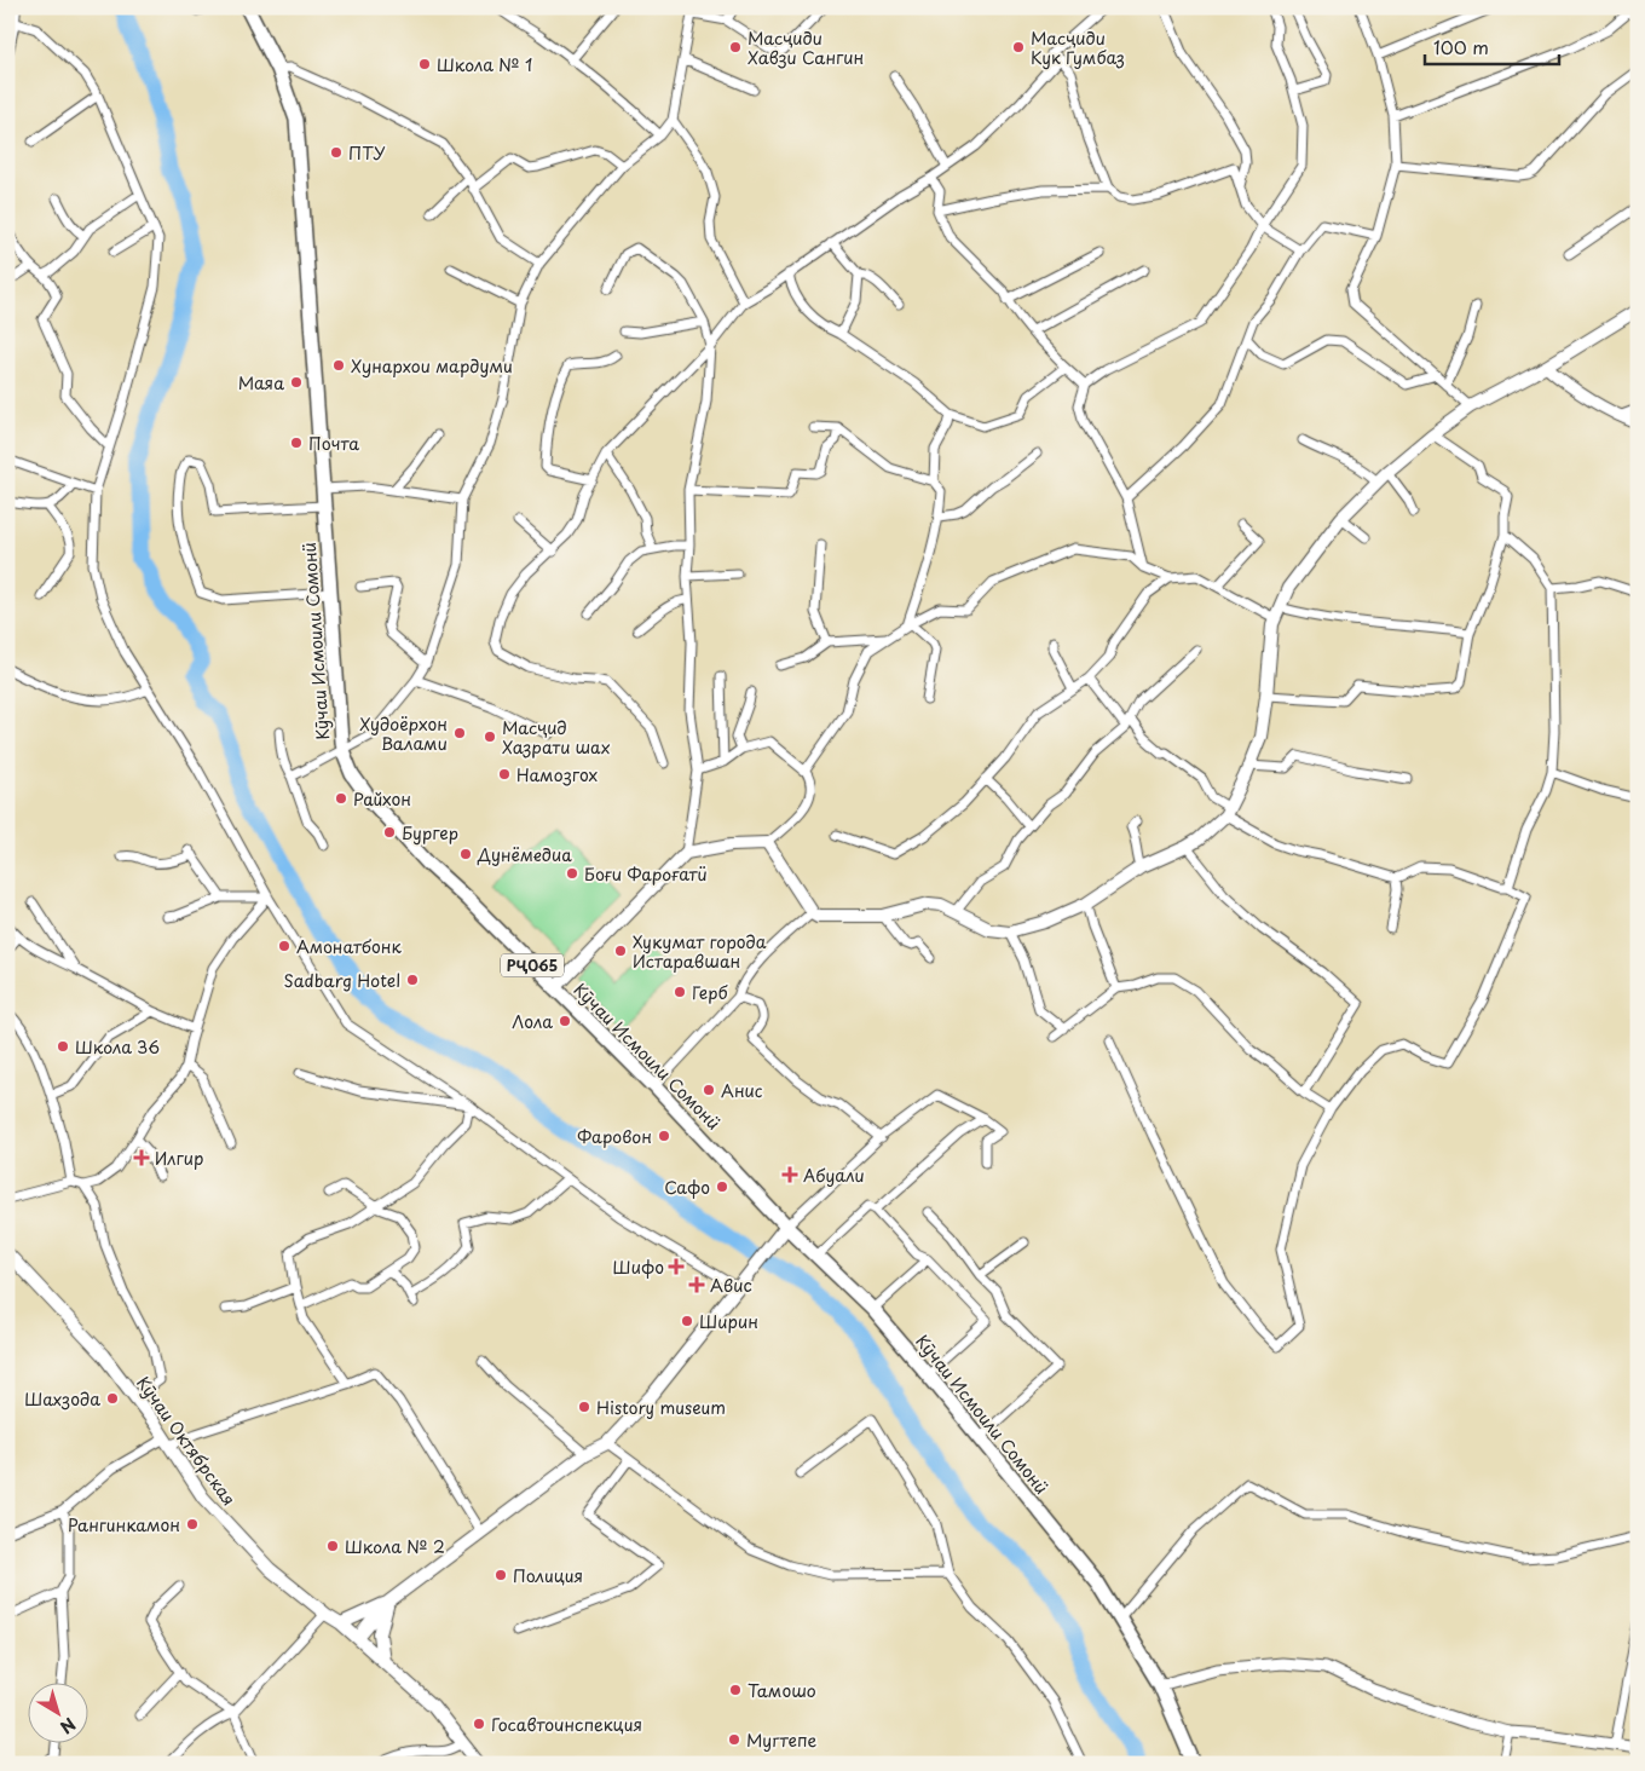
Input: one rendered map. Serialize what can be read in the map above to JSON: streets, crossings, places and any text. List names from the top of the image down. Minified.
{"streets":{"main road":["Кӯчаи Исмоили Сомонӣ","РҶ065","Кӯчаи Октябрская"]},"places":{"other":["Масҷиди Хавзи Сангин","Масҷиди Кук Гумбаз","Школа № 1","ПТУ","Хунархои мардуми","Маяа","Почта","Худоёрхон Валами","Масҷид Хазрати шах","Намозгох","Райхон","Бургер","Дунёмедиа","Боғи Фароғатӣ","Амонатбонк","Хукумат города Истаравшан","Sadbarg Hotel","Герб","Лола","Школа 36","Анис","Фаровон","Сафо","Ширин","Шахзода","History museum","Рангинкамон","Школа № 2","Полиция","Тамошо","Госавтоинспекция","Мугтепе"],"health":["Илгир","Абуали","Шифо","Авис"]},"scale_bar":"100 m","north":"bottom right"}
